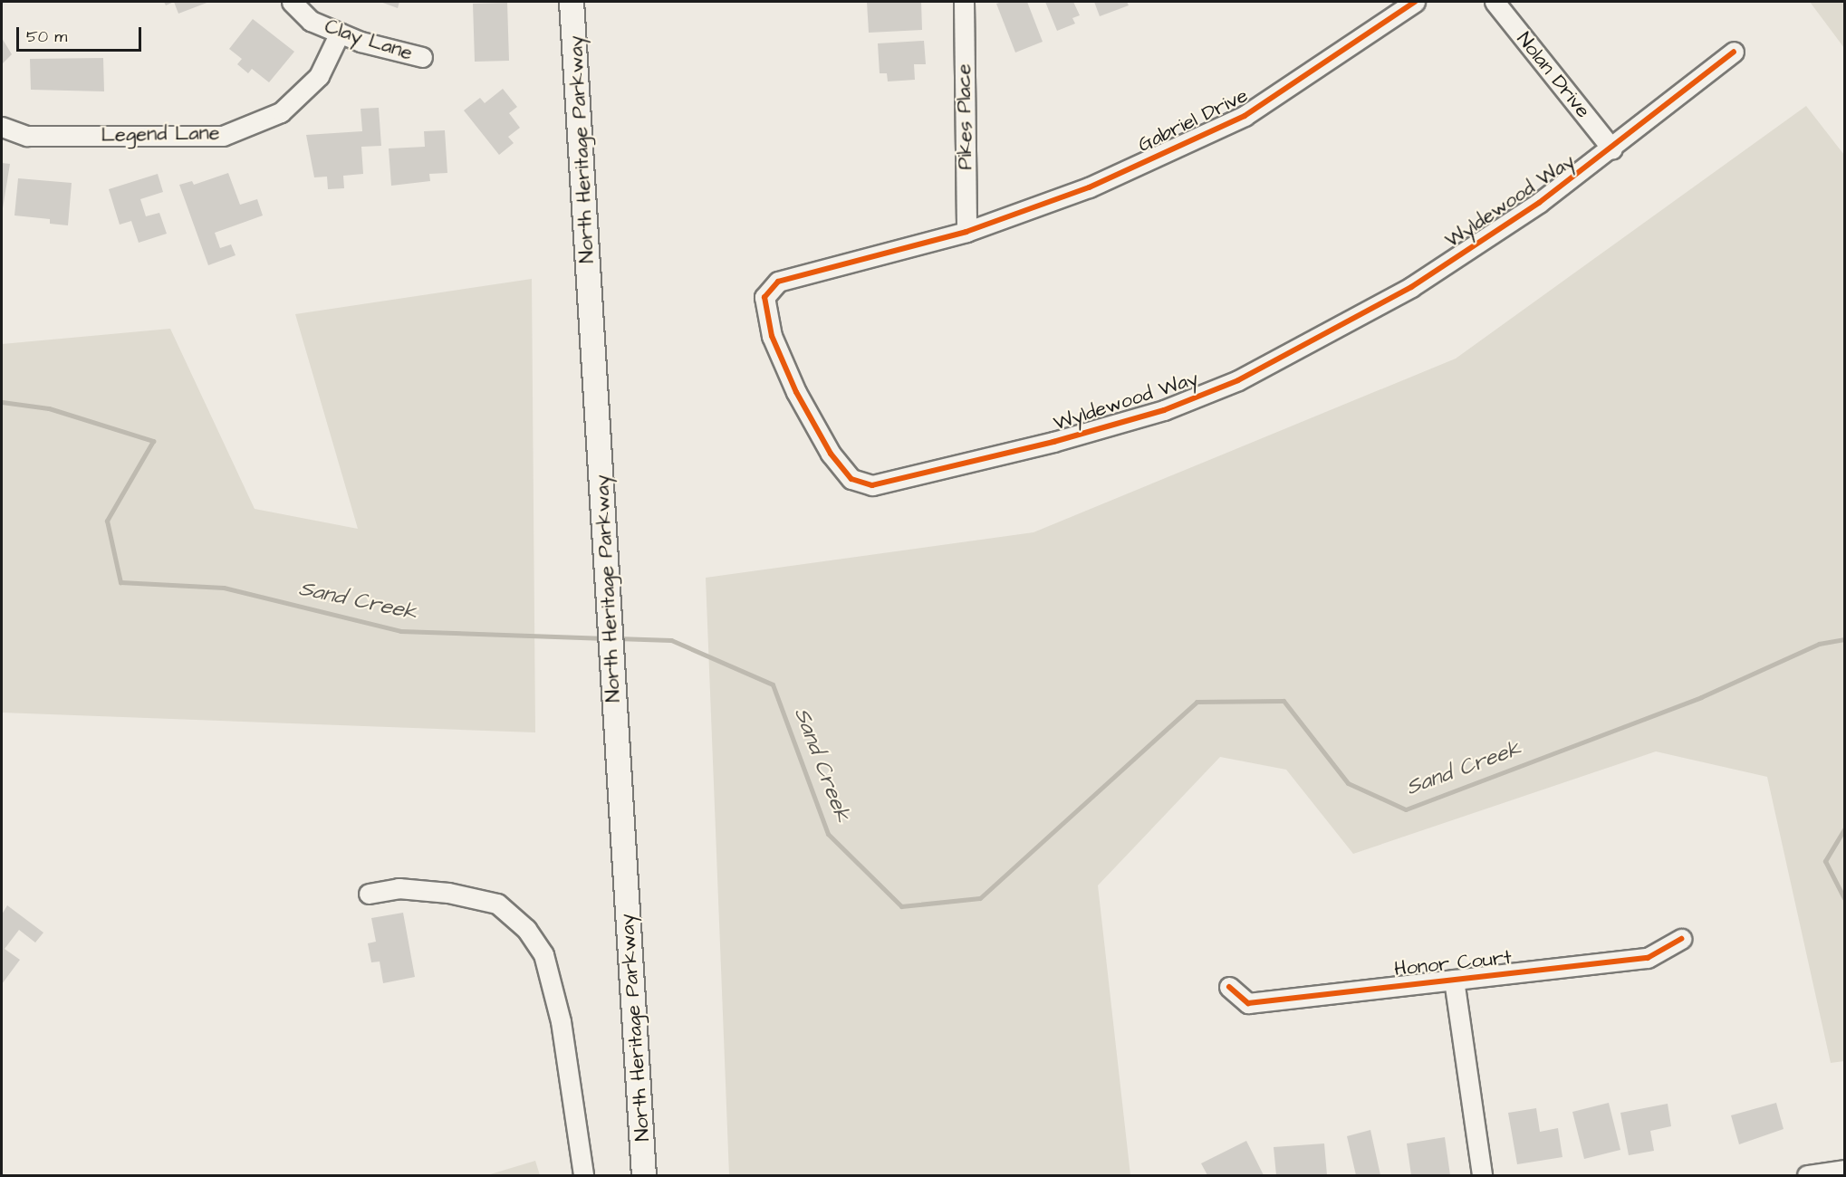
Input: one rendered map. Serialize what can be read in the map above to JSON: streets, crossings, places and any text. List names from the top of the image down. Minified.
{"streets":{"main road":["North Heritage Parkway"],"street":["Clay Lane","Nolan Drive","Pikes Place","Gabriel Drive","Legend Lane","Wyldewood Way","Honor Court"]},"crossings":[["Clay Lane","Legend Lane"],["Nolan Drive","Wyldewood Way"],["Pikes Place","Gabriel Drive"],["Pikes Place","Wyldewood Way"],["Gabriel Drive","Wyldewood Way"]],"water":["Sand Creek"],"scale_bar":"50 m"}
